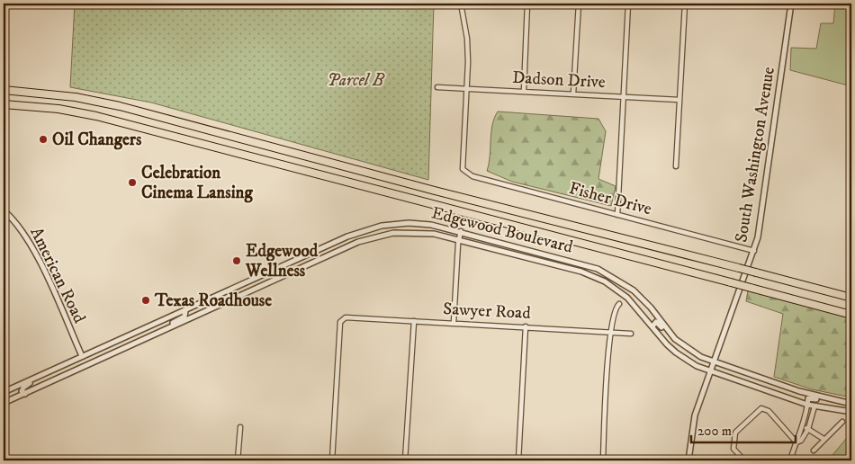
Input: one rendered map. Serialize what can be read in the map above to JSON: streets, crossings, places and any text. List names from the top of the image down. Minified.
{"streets":{"street":["Dadson Drive","South Washington Avenue","Fisher Drive","Edgewood Boulevard","American Road","Sawyer Road"]},"crossings":[["Dadson Drive","Fisher Drive"],["South Washington Avenue","Fisher Drive"],["South Washington Avenue","Edgewood Boulevard"],["Edgewood Boulevard","American Road"]],"parks":["Parcel B"],"places":["Oil Changers","Celebration Cinema Lansing","Edgewood Wellness","Texas Roadhouse"],"scale_bar":"200 m"}
